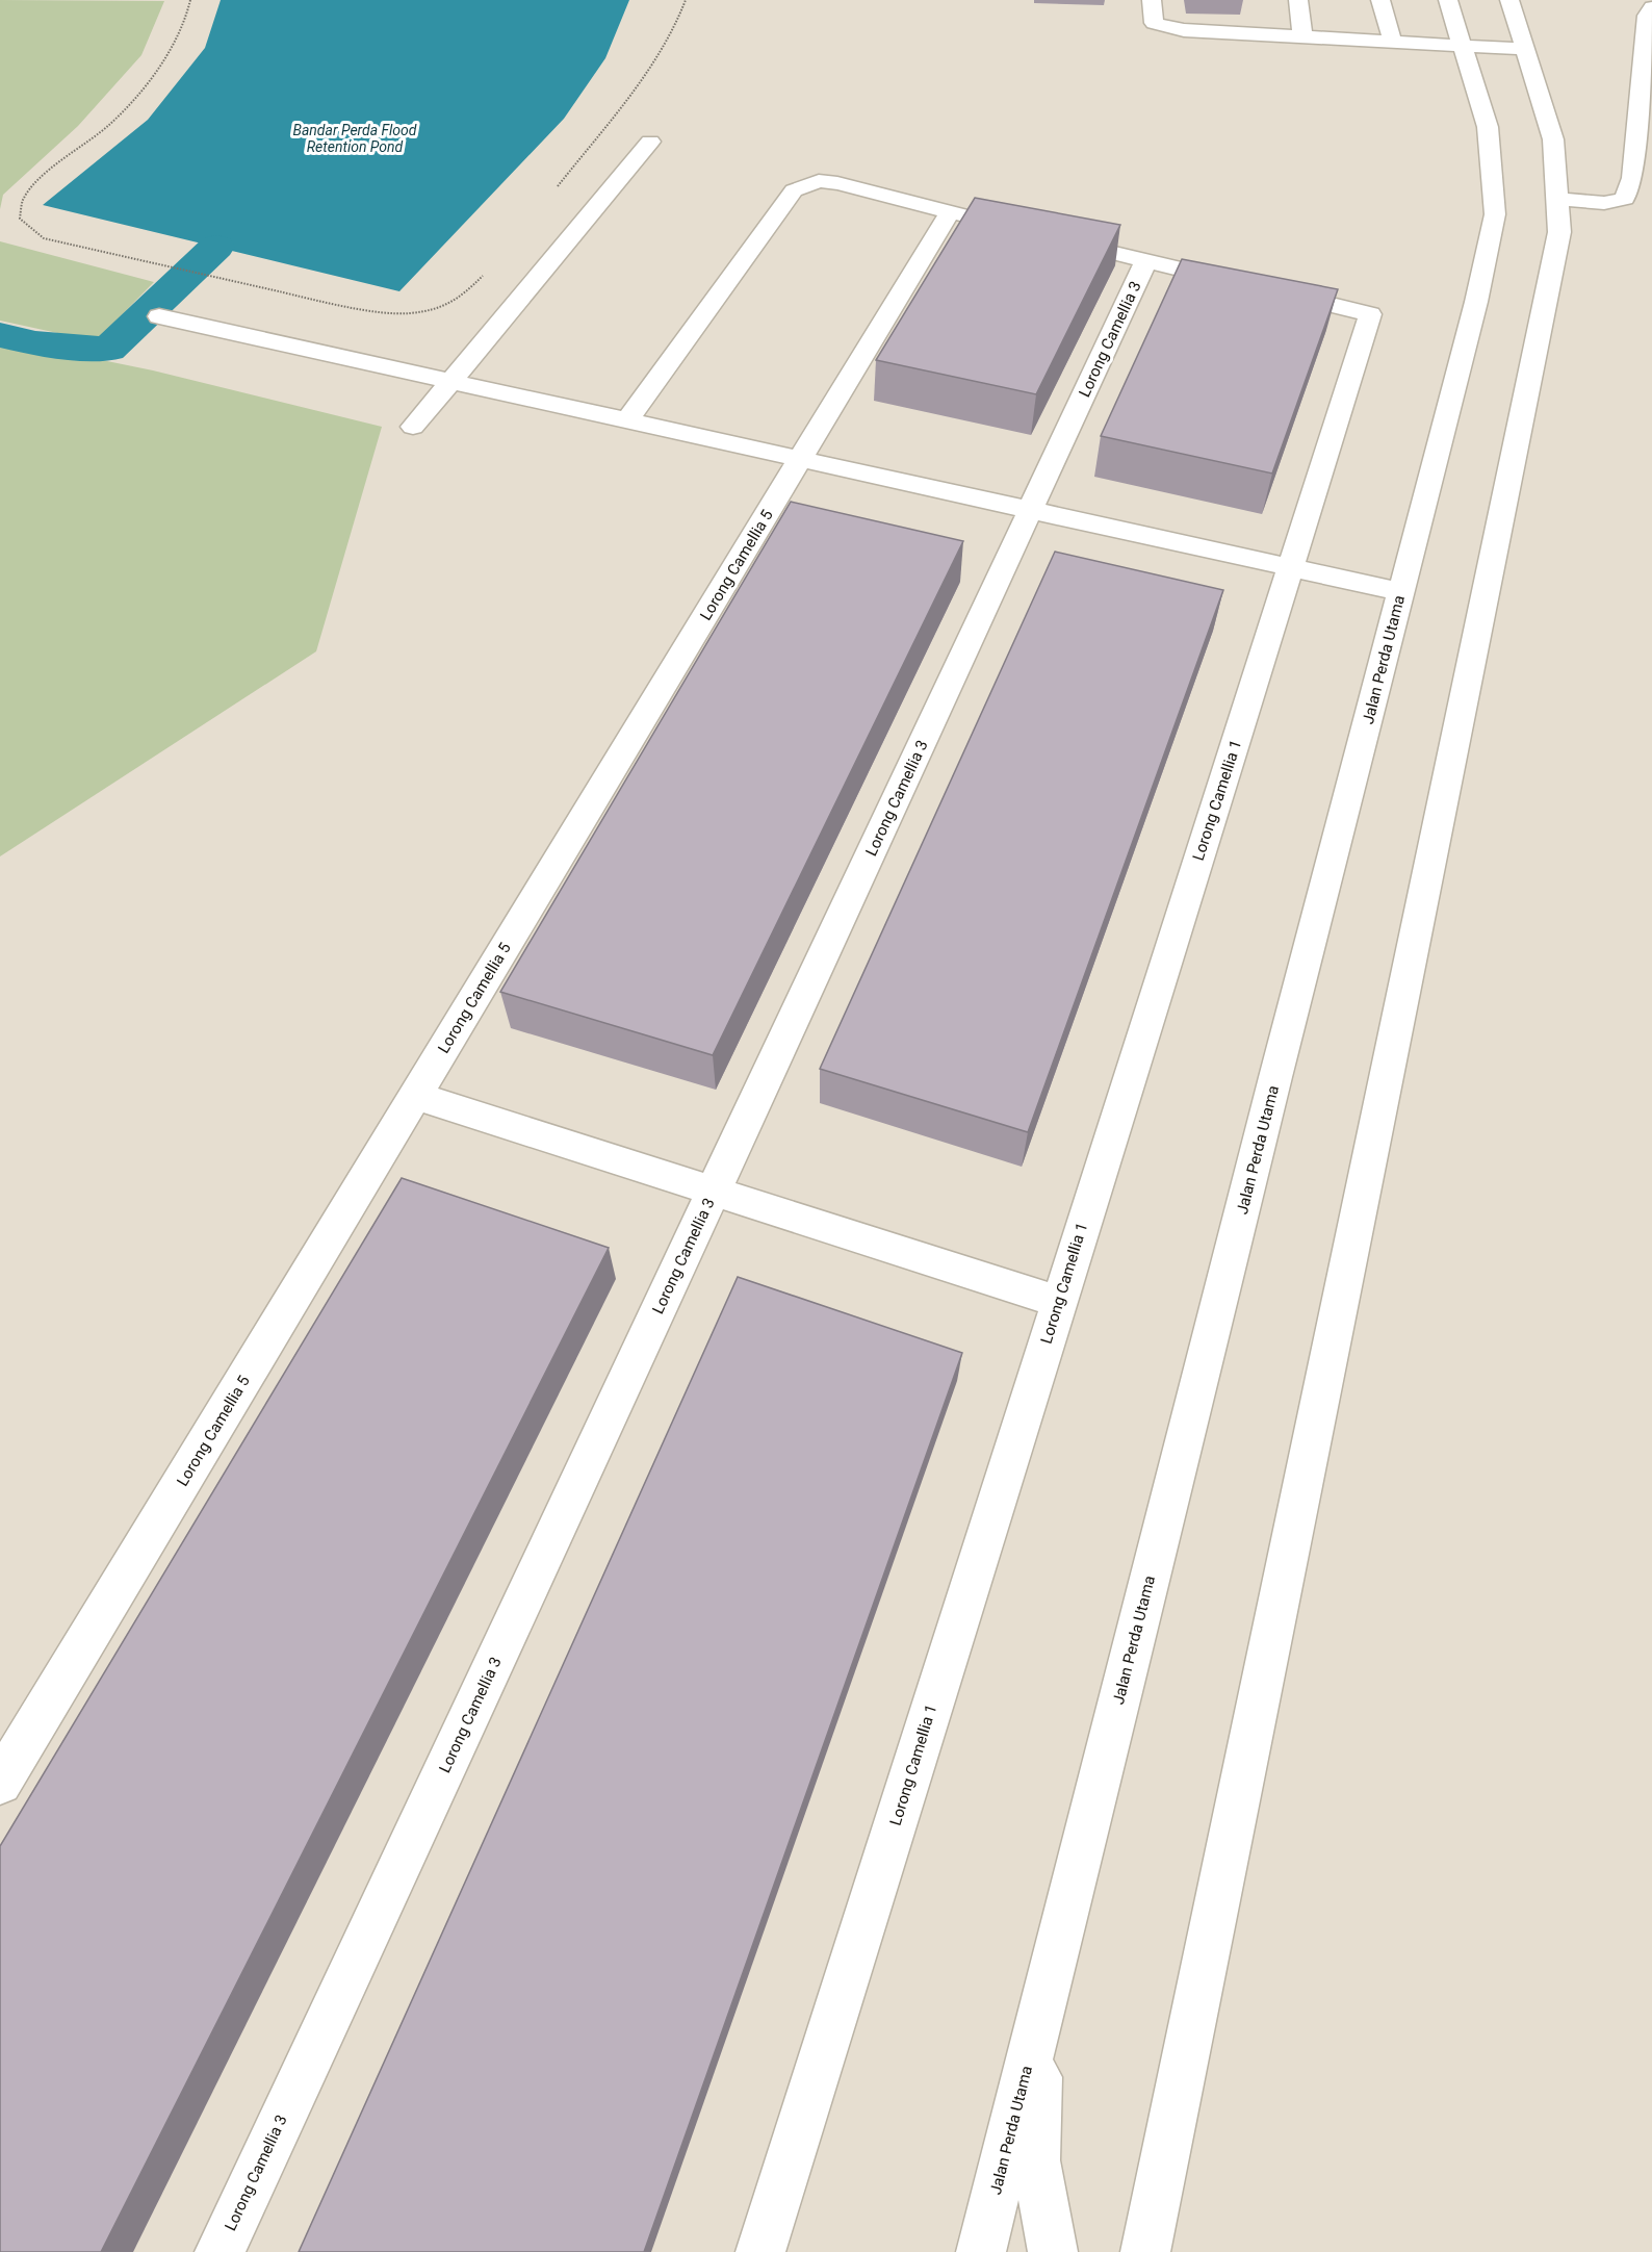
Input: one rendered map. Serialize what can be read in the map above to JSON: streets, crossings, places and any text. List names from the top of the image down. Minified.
{"streets":{"street":["Lorong Camellia 3","Lorong Camellia 5","Jalan Perda Utama","Lorong Camellia 1"]},"water":["Bandar Perda Flood Retention Pond"]}
